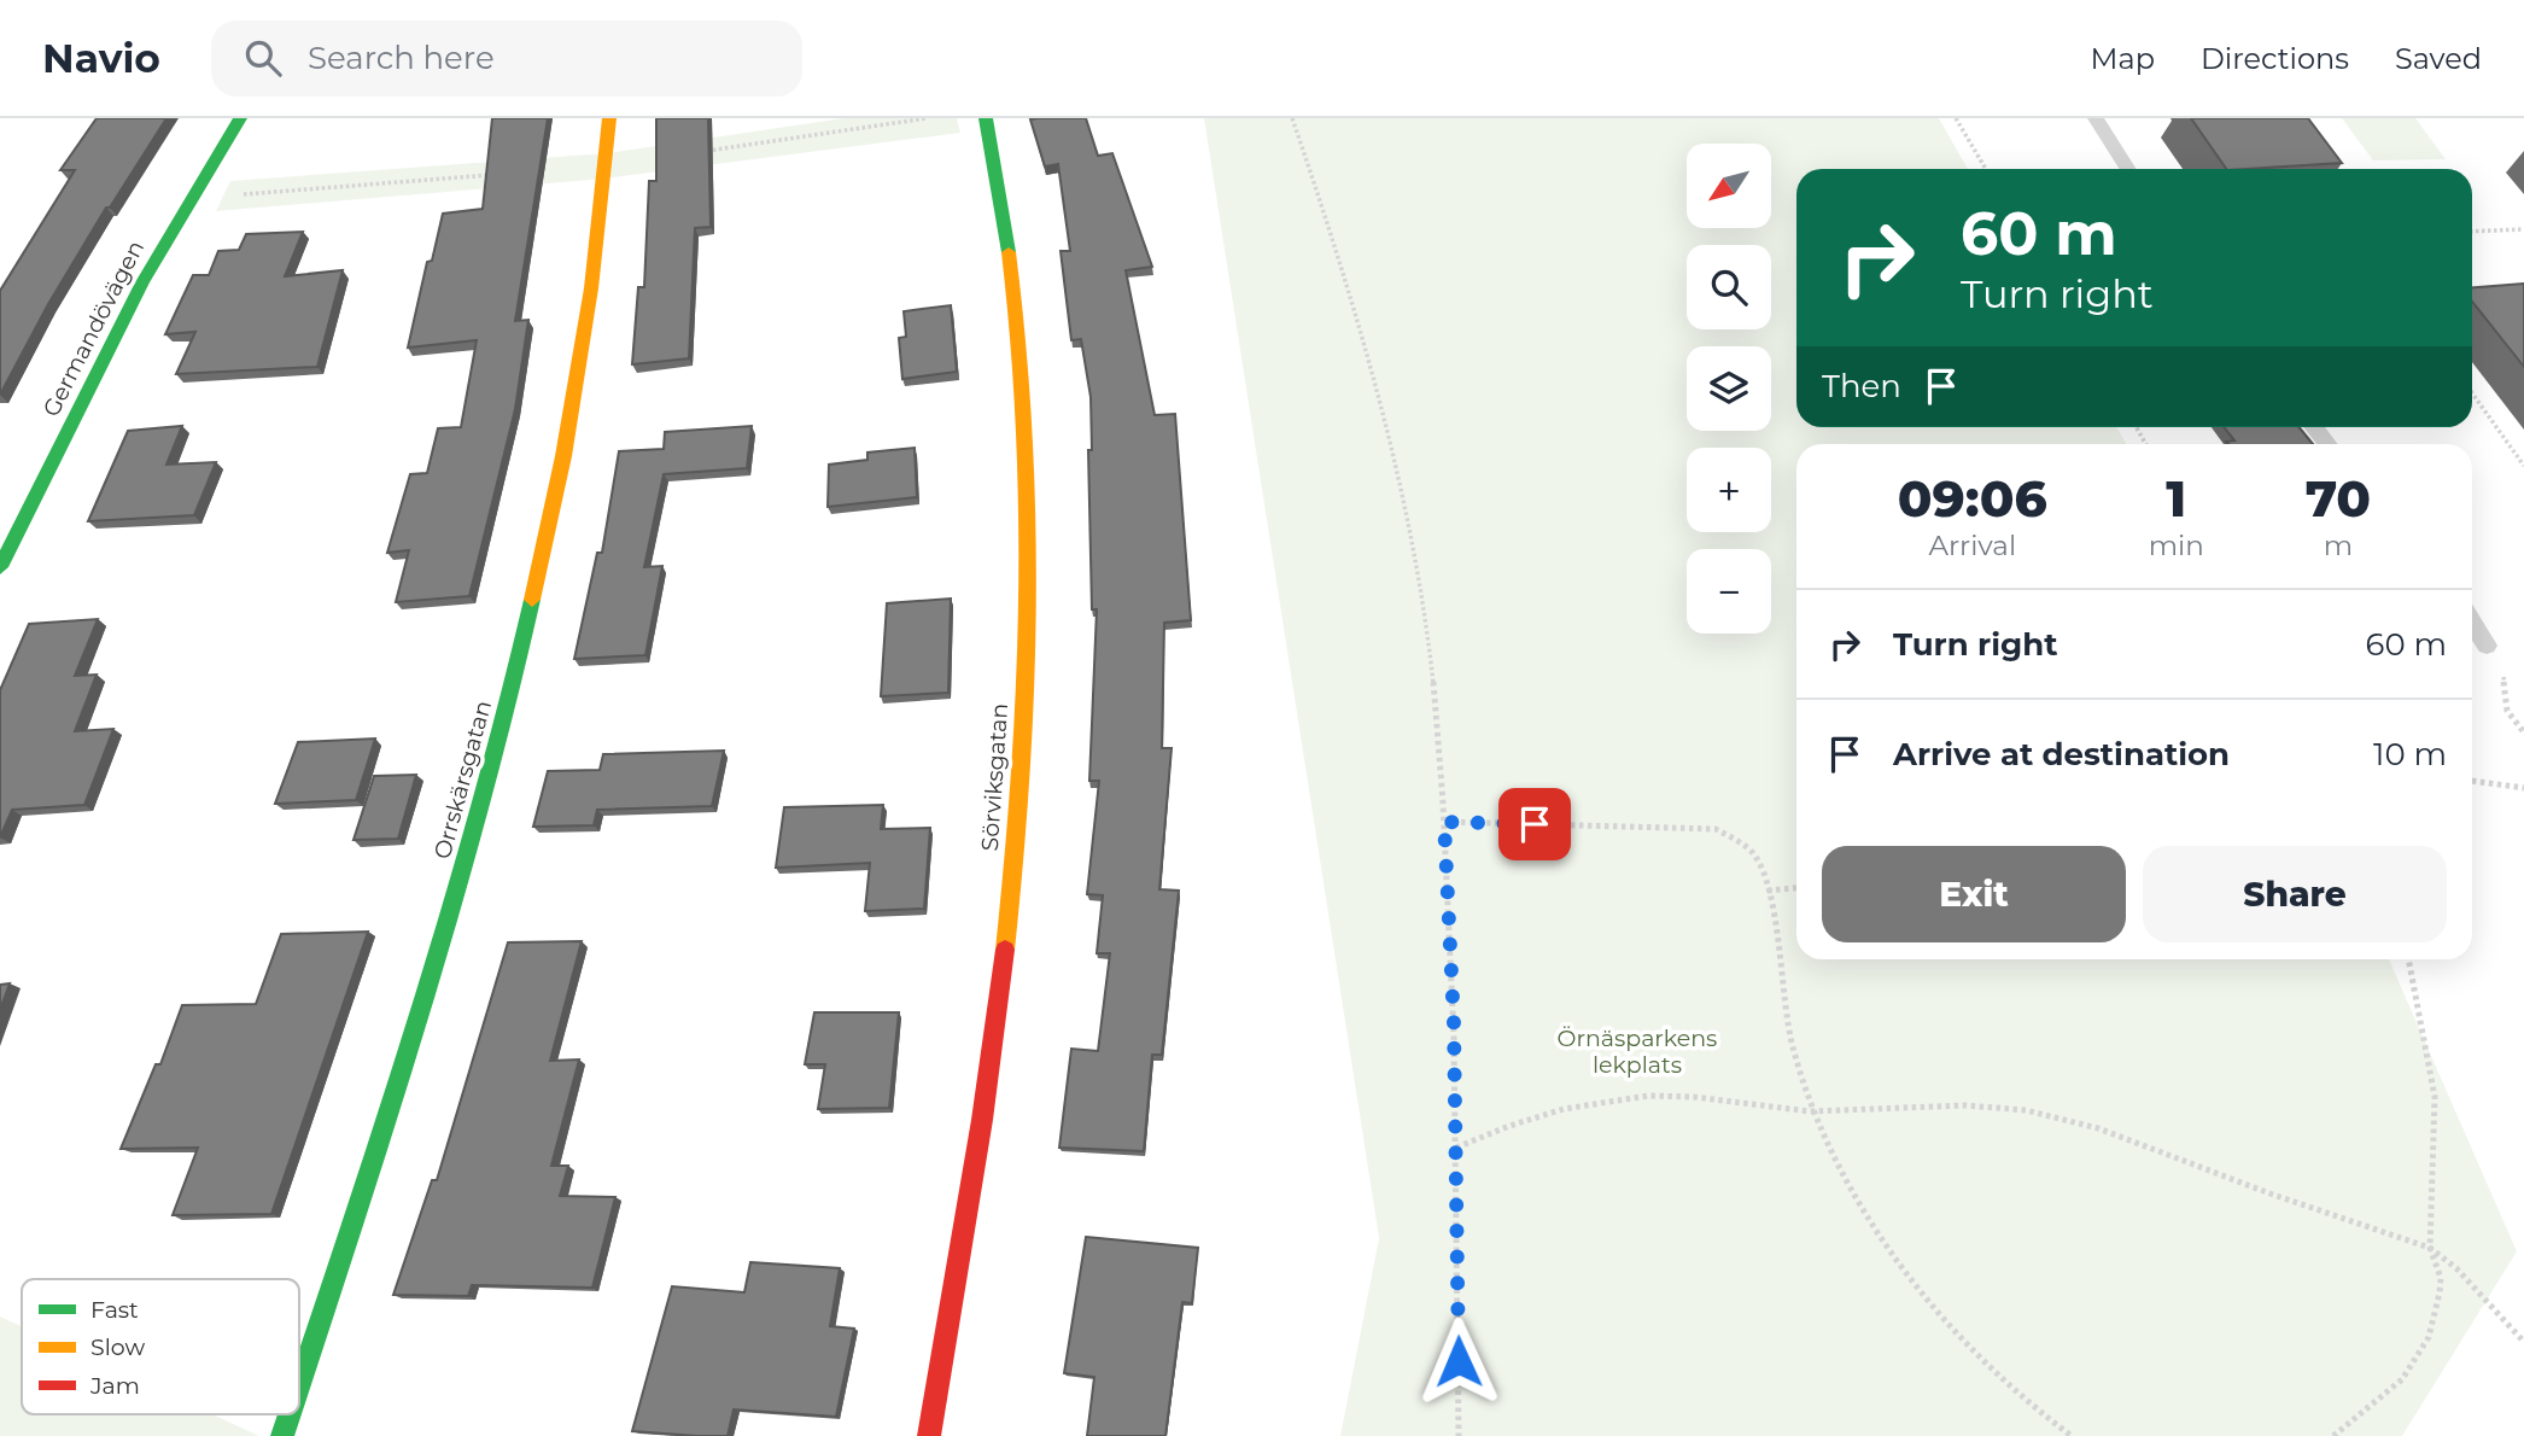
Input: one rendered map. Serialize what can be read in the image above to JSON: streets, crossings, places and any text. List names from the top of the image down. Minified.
{"streets":{"street":["Germandövägen","Sörviksgatan","Orrskärsgatan"]},"parks":["Örnäsparkens lekplats"],"legend":["Fast","Slow","Jam"],"north":"bottom left","page":{"header":"Navio","search":"Search here","nav":["Map","Directions","Saved"],"map_buttons":["+","−"],"turn":["60 m","Turn right"],"then":"Then","eta":["09:06","Arrival","1","min","70","m"],"list":[{"name":"Turn right","value":"60 m"},{"name":"Arrive at destination","value":"10 m"}],"buttons":["Exit","Share"]}}
